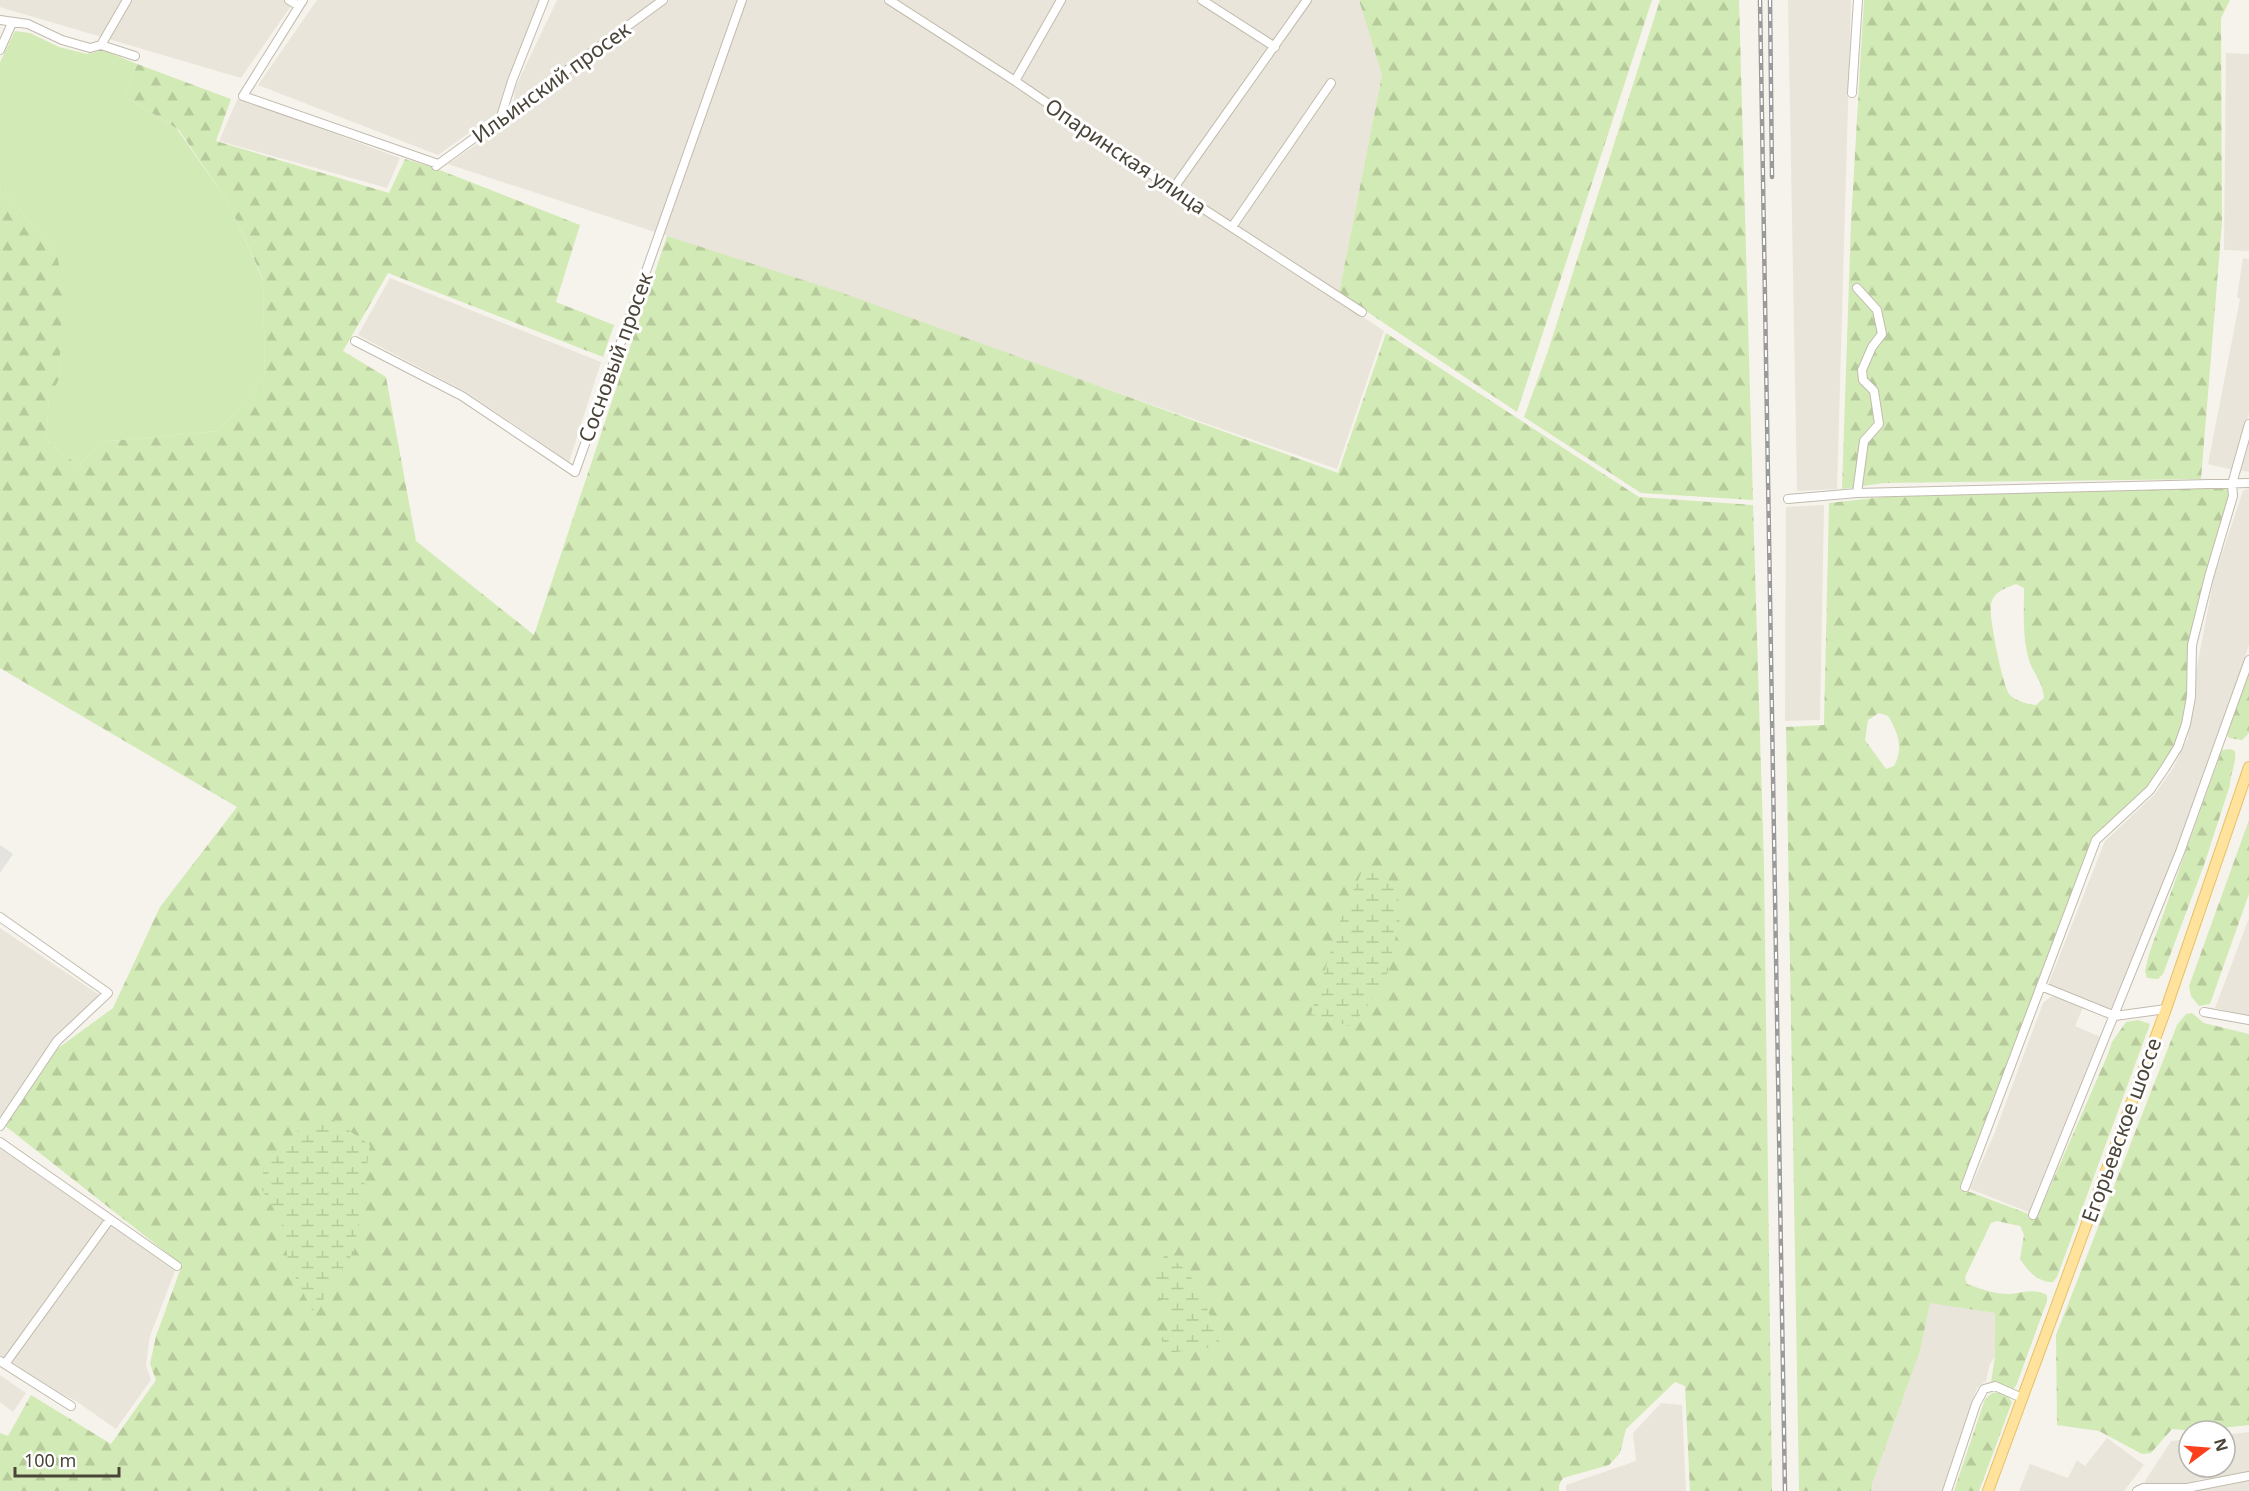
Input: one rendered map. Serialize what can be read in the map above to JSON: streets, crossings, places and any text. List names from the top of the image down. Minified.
{"streets":{"main road":["Егорьевское шоссе"],"street":["Ильинский просек","Опаринская улица","Сосновый просек"]},"scale_bar":"100 m","north":"right"}
